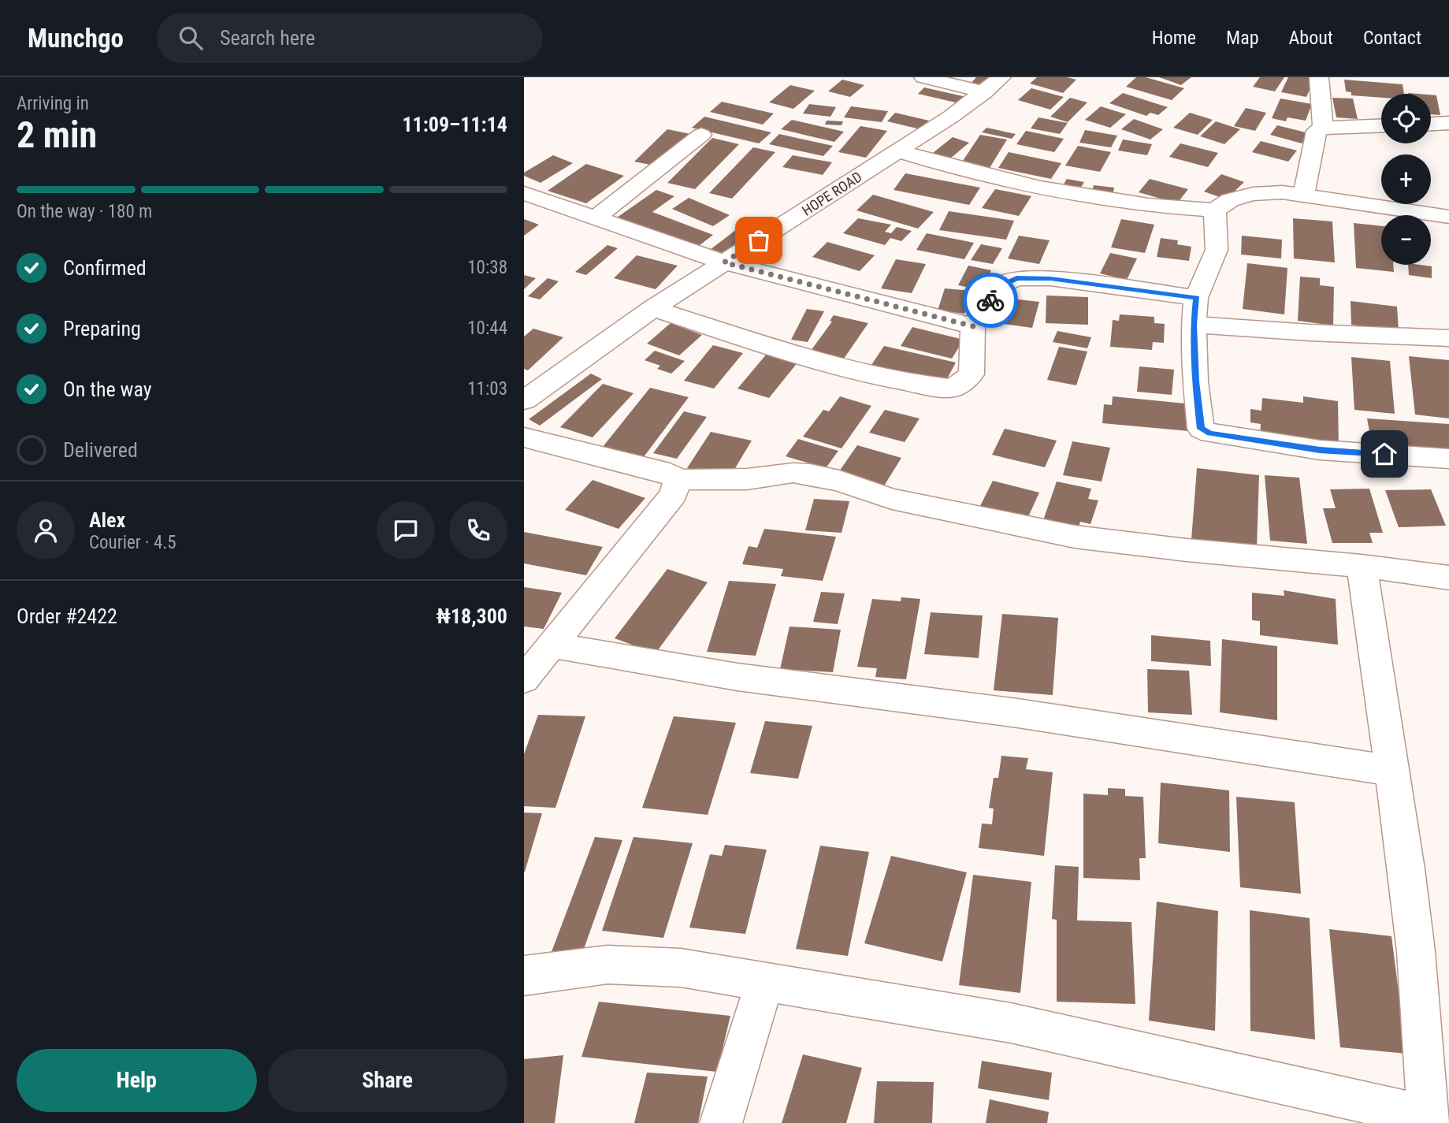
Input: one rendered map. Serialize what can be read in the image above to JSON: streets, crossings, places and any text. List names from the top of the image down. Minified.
{"streets":{"street":["HOPE ROAD"]},"page":{"header":"Munchgo","search":"Search here","nav":["Home","Map","About","Contact"],"heading":["2 min","Arriving in","11:09–11:14"],"panel":["Alex","Courier · 4.5","Order #2422","₦18,300"],"map_buttons":["+","−"],"bar":"On the way · 180 m","list":[["Confirmed","10:38"],["Preparing","10:44"],["On the way","11:03"],"Delivered"],"buttons":["Help","Share"]}}
